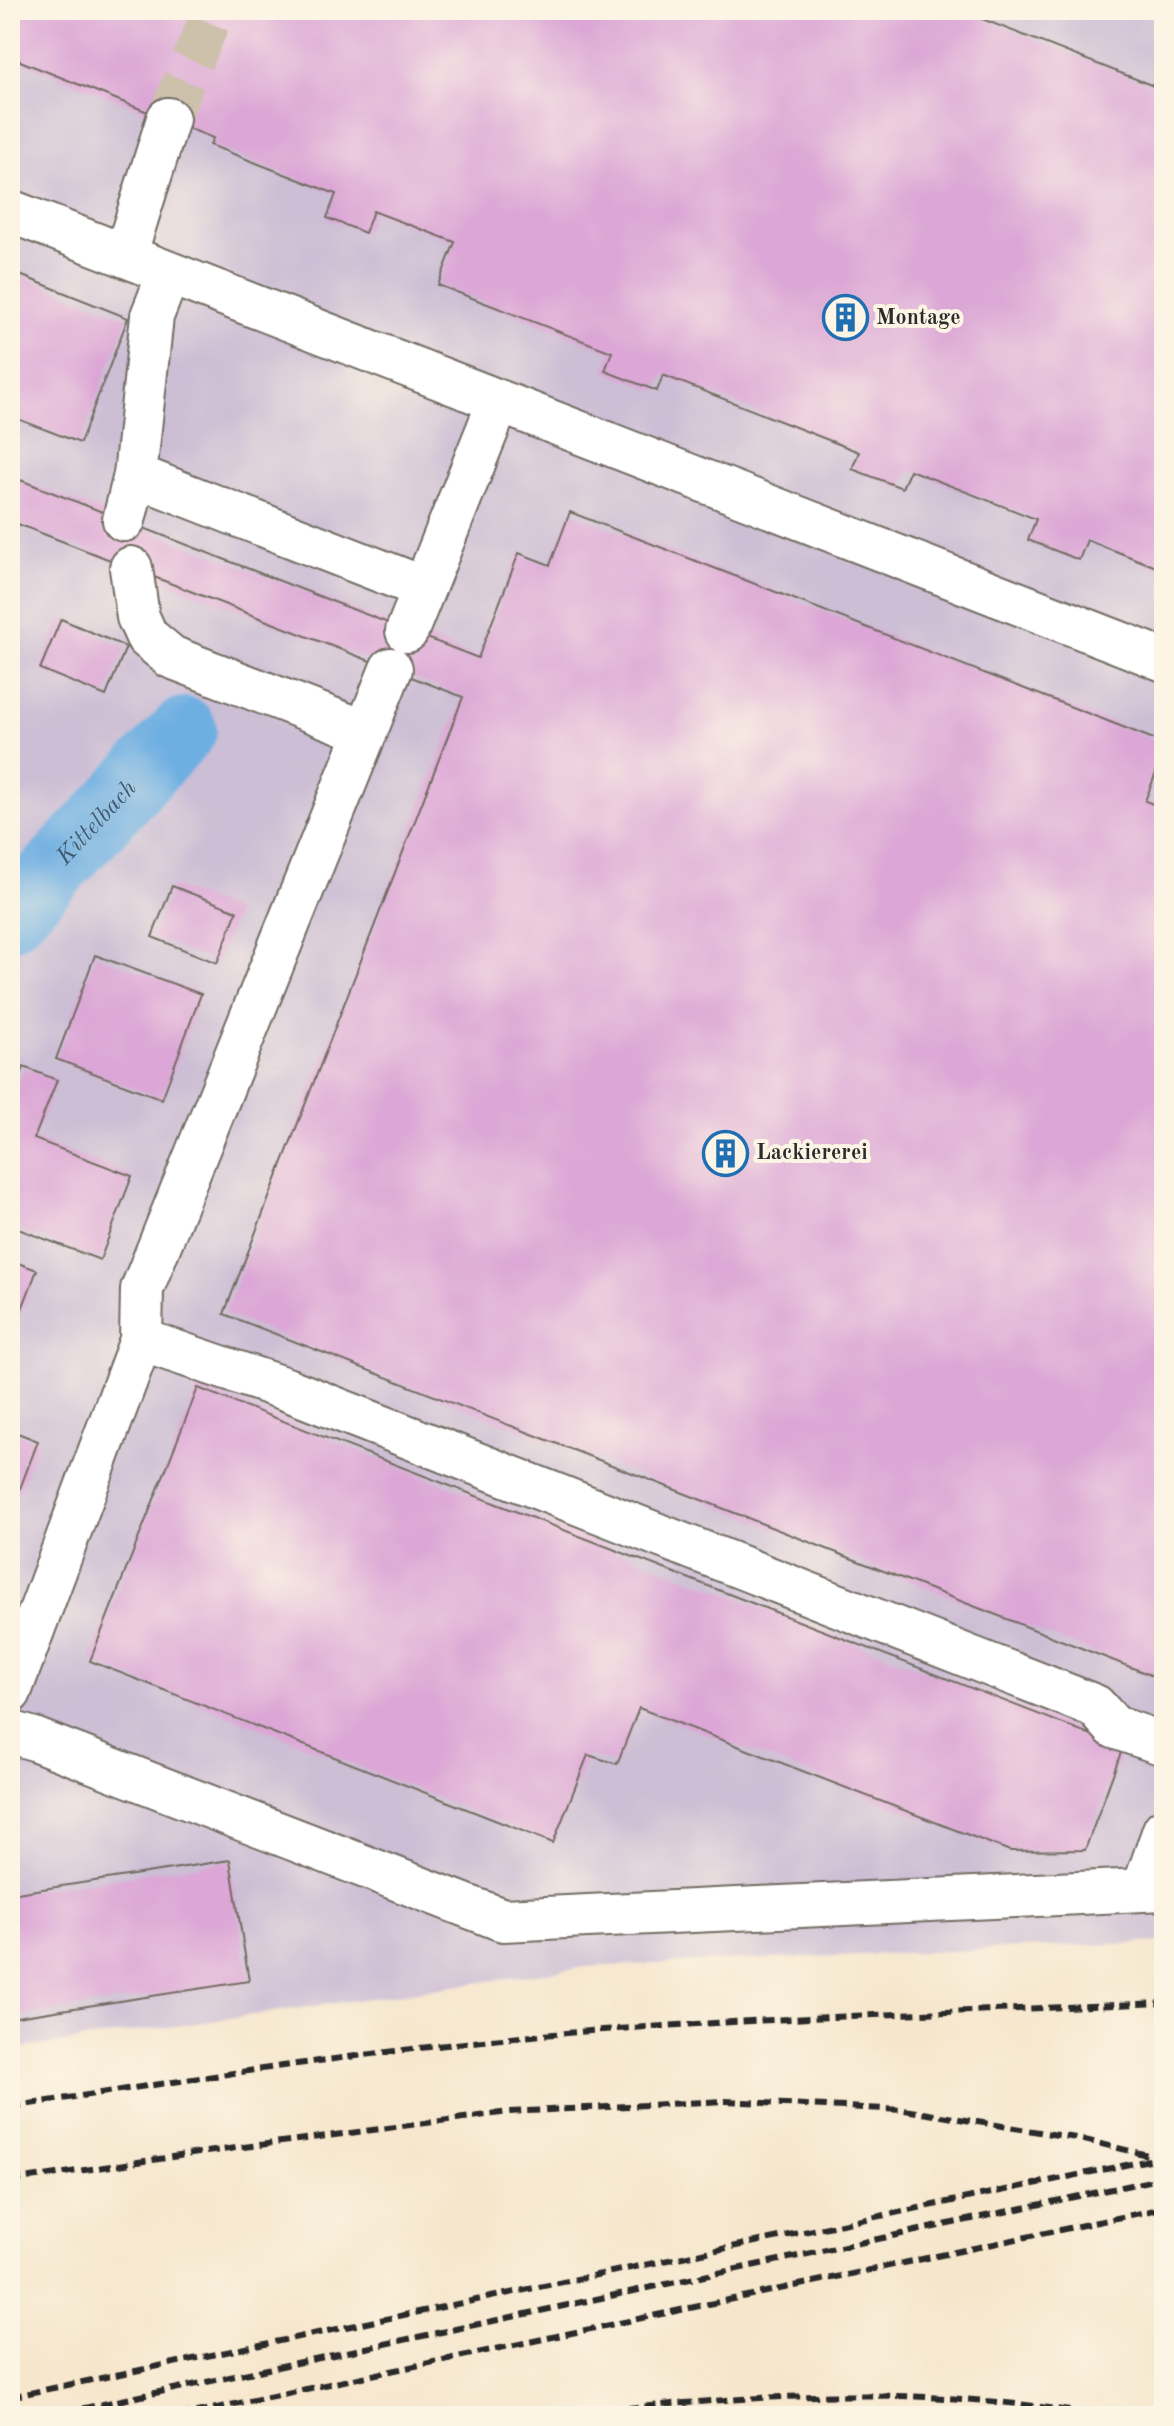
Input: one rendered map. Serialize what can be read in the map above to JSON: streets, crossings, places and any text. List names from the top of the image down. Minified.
{"water":["Kittelbach"],"places":{"building":["Montage","Lackiererei"]}}
